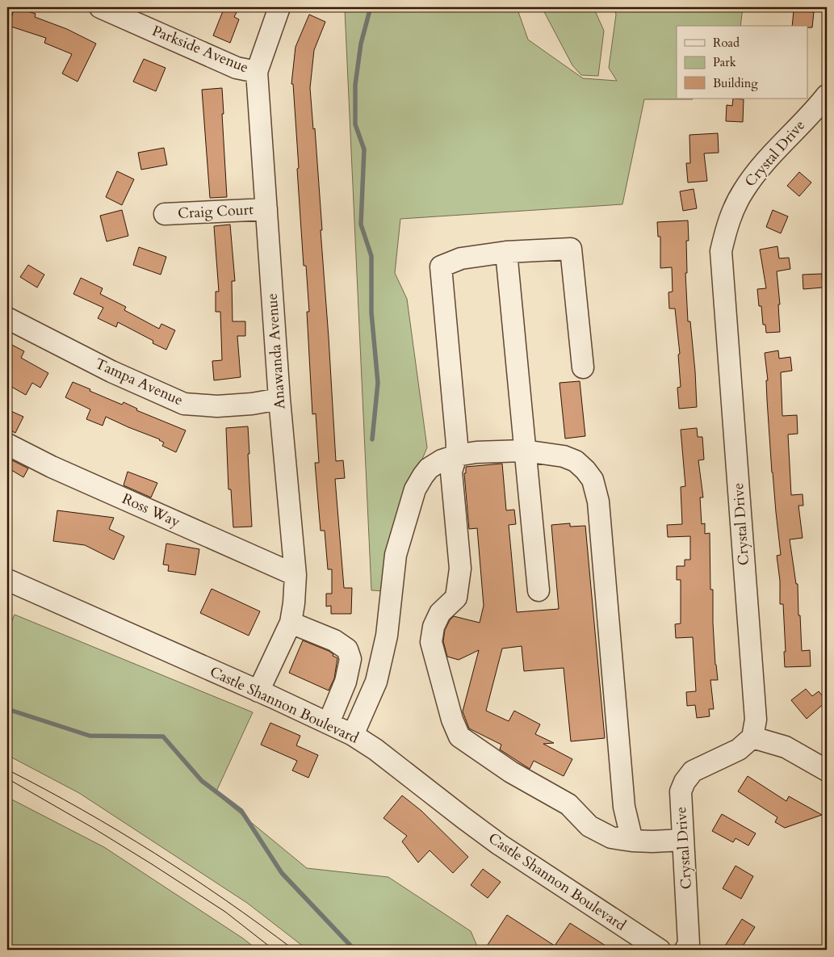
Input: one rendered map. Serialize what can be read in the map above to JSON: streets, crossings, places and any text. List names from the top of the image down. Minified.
{"streets":{"street":["Parkside Avenue","Crystal Drive","Craig Court","Anawanda Avenue","Tampa Avenue","Ross Way","Castle Shannon Boulevard"]},"crossings":[["Parkside Avenue","Anawanda Avenue"],["Craig Court","Anawanda Avenue"],["Anawanda Avenue","Tampa Avenue"],["Anawanda Avenue","Ross Way"],["Anawanda Avenue","Castle Shannon Boulevard"]],"legend":["Road","Park","Building"]}
